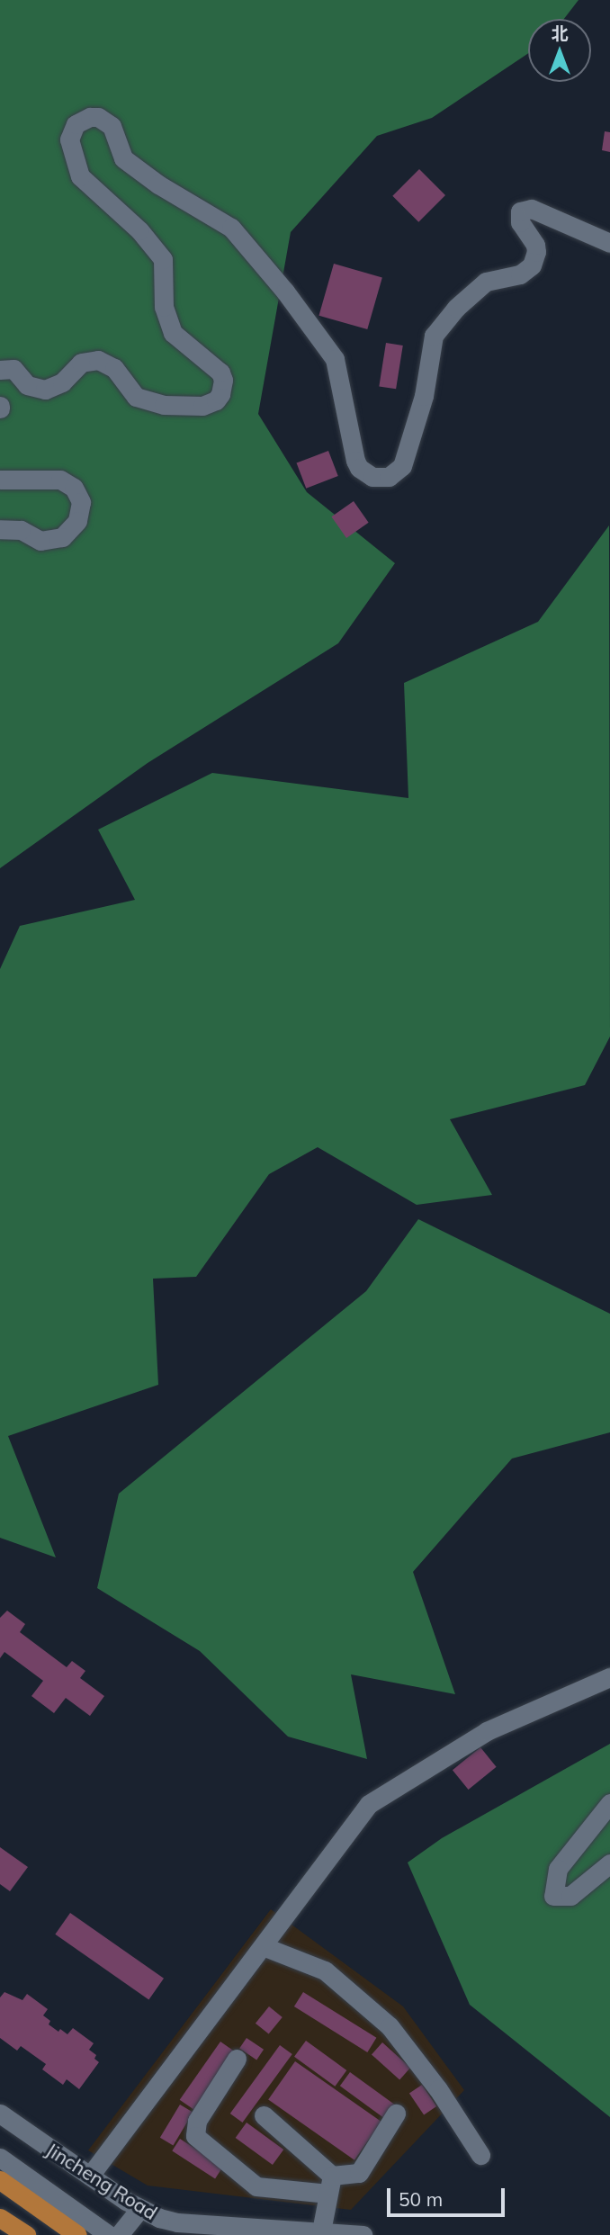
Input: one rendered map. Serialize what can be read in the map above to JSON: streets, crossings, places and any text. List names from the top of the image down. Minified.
{"streets":{"street":["Jincheng Road"]},"scale_bar":"50 m","north":"top"}
